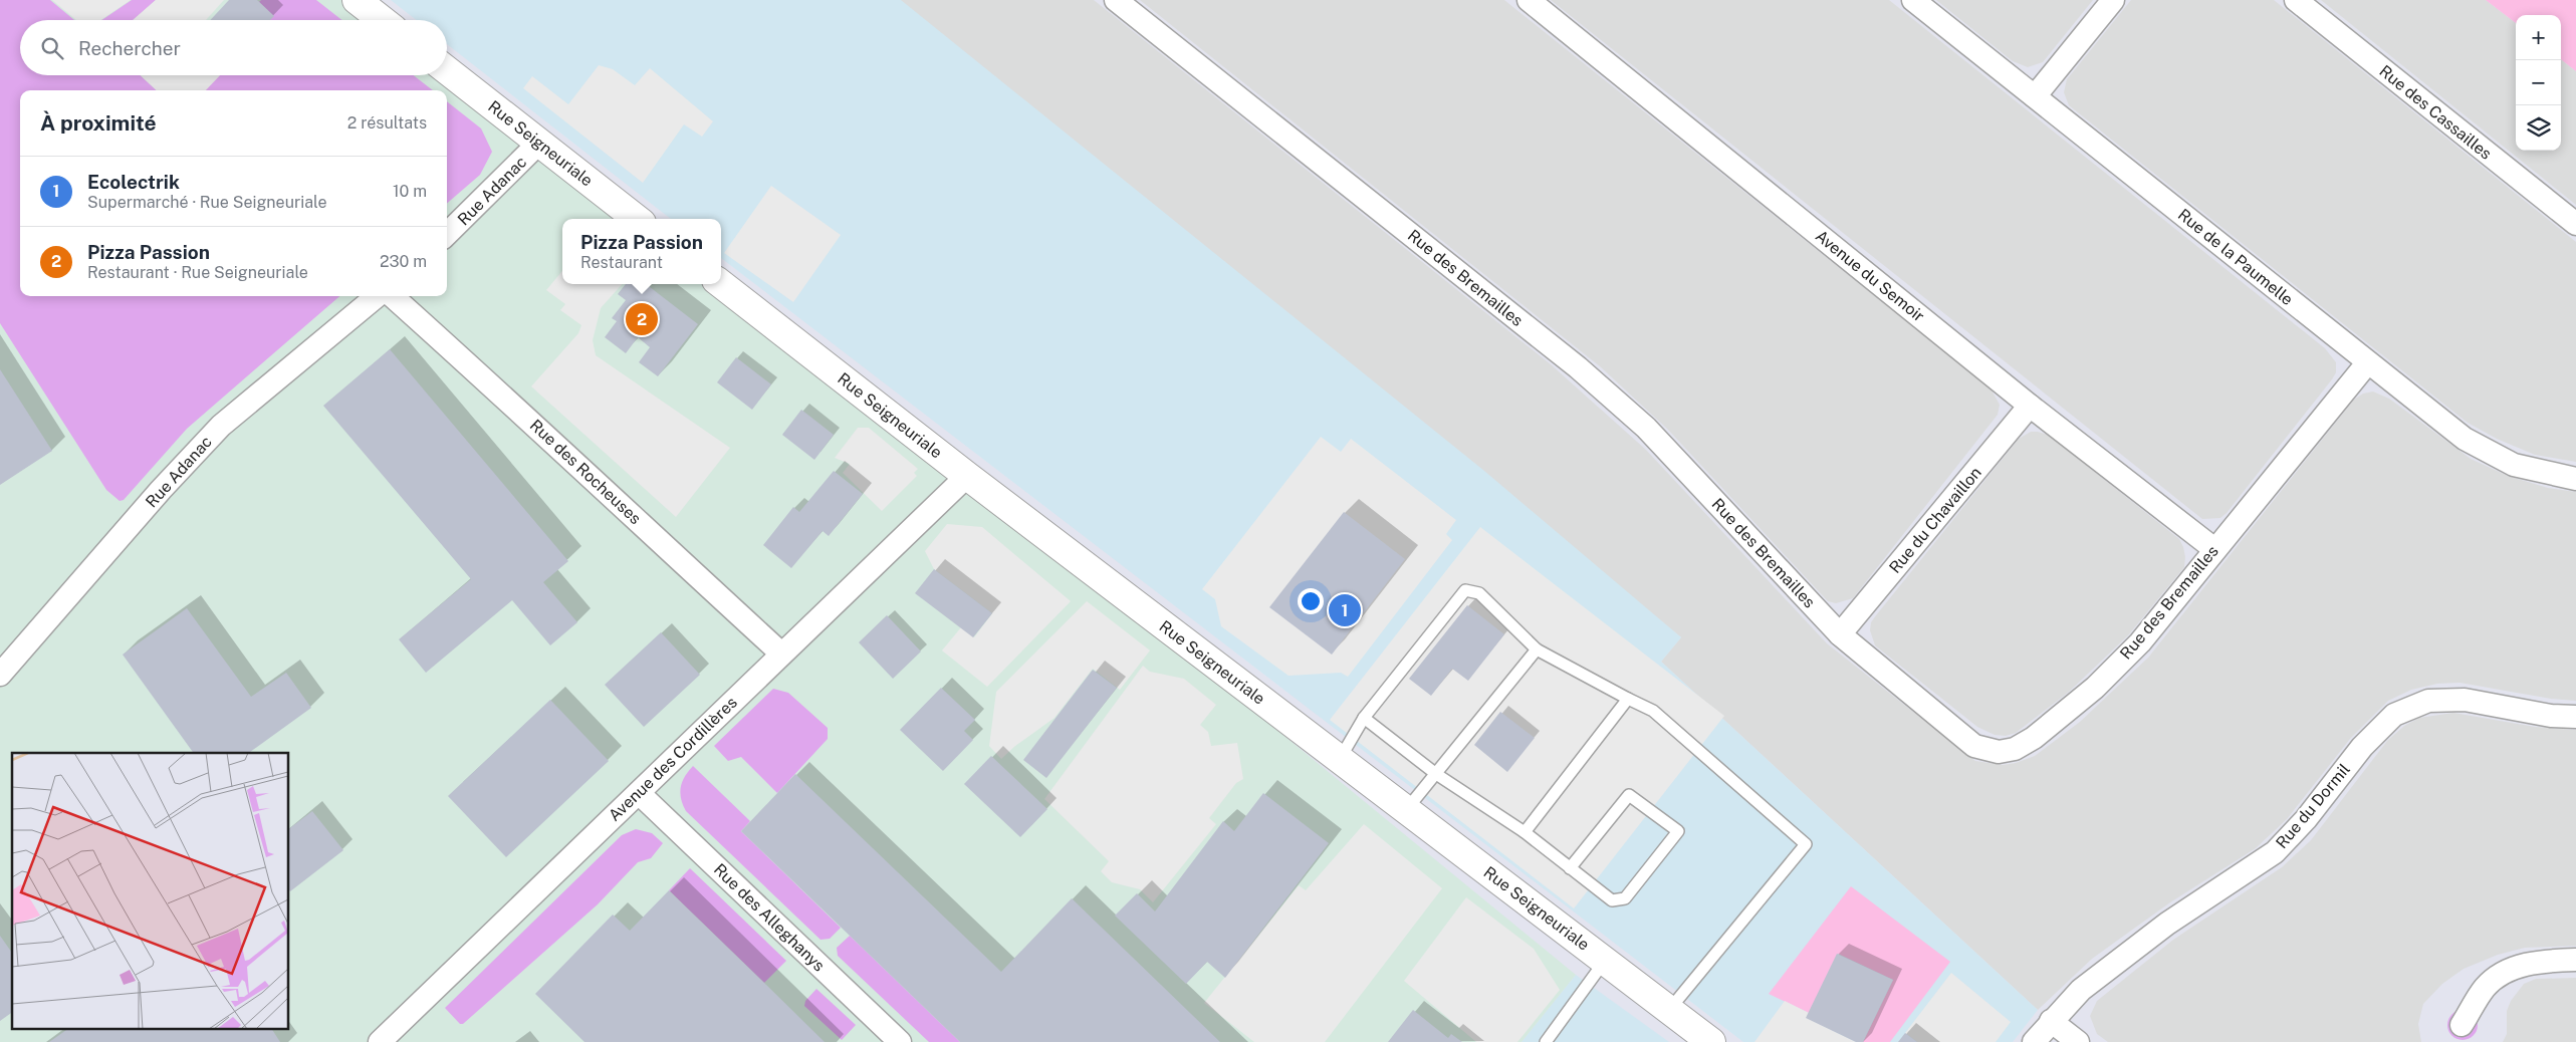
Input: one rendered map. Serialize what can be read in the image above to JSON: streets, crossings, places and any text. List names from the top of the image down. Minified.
{"streets":{"street":["Rue des Cassailles","Rue Seigneuriale","Rue Adanac","Rue de la Paumelle","Avenue du Semoir","Rue des Bremailles","Rue des Rocheuses","Rue du Chavaillon","Avenue des Cordillères","Rue du Dormil","Rue des Alleghanys"]},"crossings":[["Rue Seigneuriale","Rue Adanac"],["Rue Seigneuriale","Avenue des Cordillères"],["Rue de la Paumelle","Rue des Bremailles"],["Avenue du Semoir","Rue des Bremailles"],["Avenue du Semoir","Rue du Chavaillon"],["Rue des Bremailles","Rue du Chavaillon"],["Rue des Rocheuses","Avenue des Cordillères"],["Avenue des Cordillères","Rue des Alleghanys"]],"page":{"map_buttons":["+","−"],"search":"Rechercher","heading":["À proximité","2 résultats"],"list":[{"mark":"1","name":"Ecolectrik","note":"Supermarché · Rue Seigneuriale","value":"10 m"},{"mark":"2","name":"Pizza Passion","note":"Restaurant · Rue Seigneuriale","value":"230 m"}],"popup":["Pizza Passion","Restaurant"],"pins":["2","1"]}}
